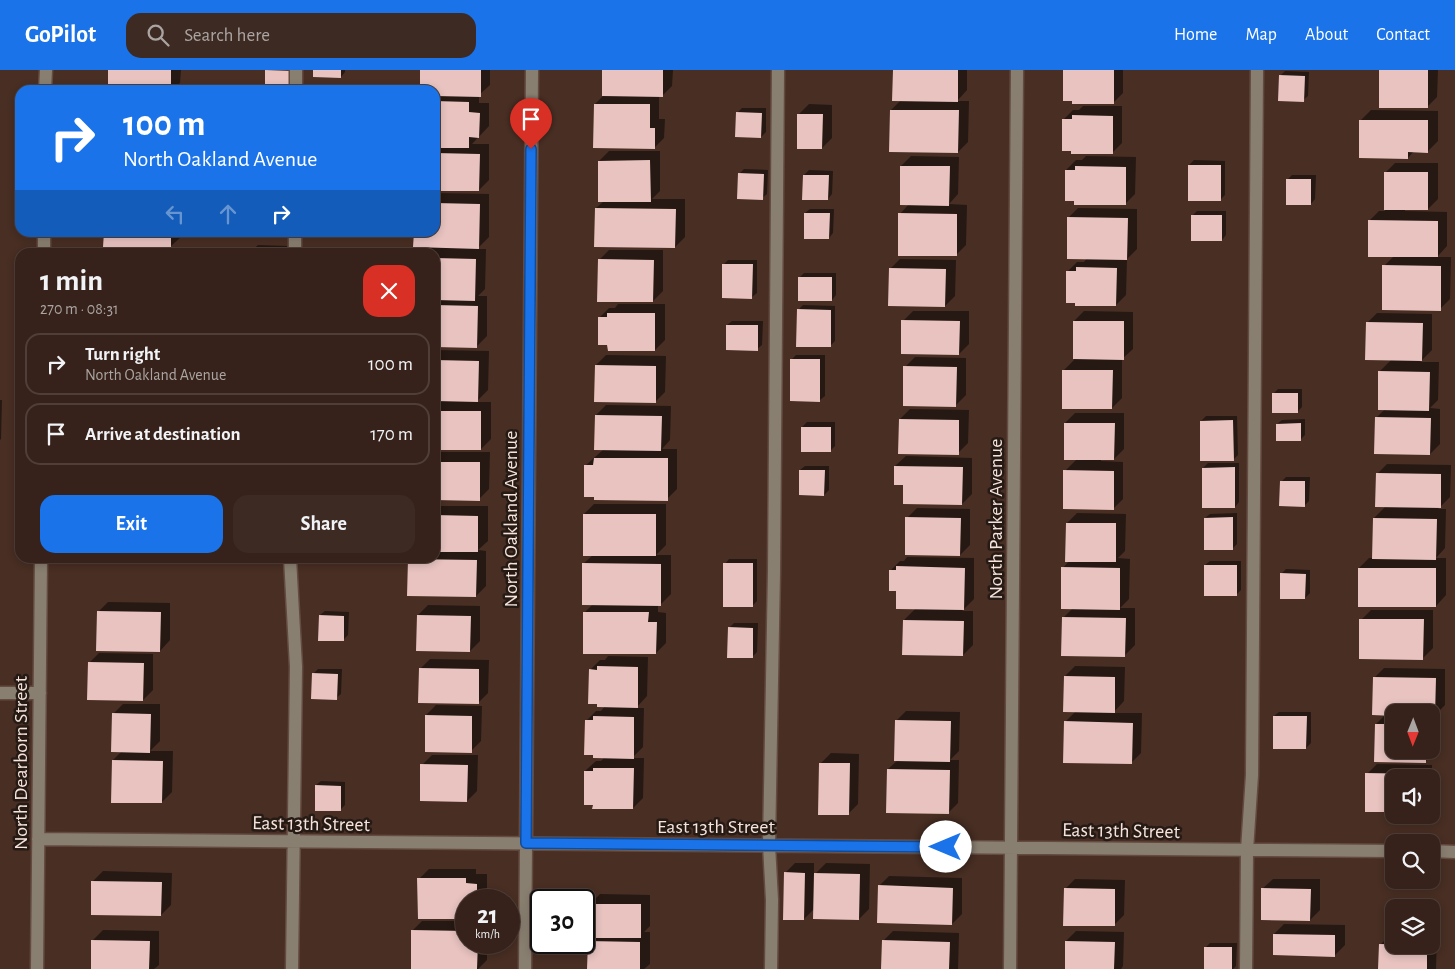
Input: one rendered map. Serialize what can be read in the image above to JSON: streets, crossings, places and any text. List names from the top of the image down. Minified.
{"streets":{"street":["North Oakland Avenue","North Parker Avenue","North Dearborn Street","East 13th Street"]},"crossings":[["North Oakland Avenue","East 13th Street"],["North Parker Avenue","East 13th Street"],["North Dearborn Street","East 13th Street"]],"north":"bottom","page":{"header":"GoPilot","search":"Search here","nav":["Home","Map","About","Contact"],"turn":["100 m","North Oakland Avenue"],"heading":["1 min","270 m · 08:31"],"list":[{"name":"Turn right","note":"North Oakland Avenue","value":"100 m"},{"name":"Arrive at destination","value":"170 m"}],"buttons":["Exit","Share"],"speed":"21 km/h","limit":"30"}}
